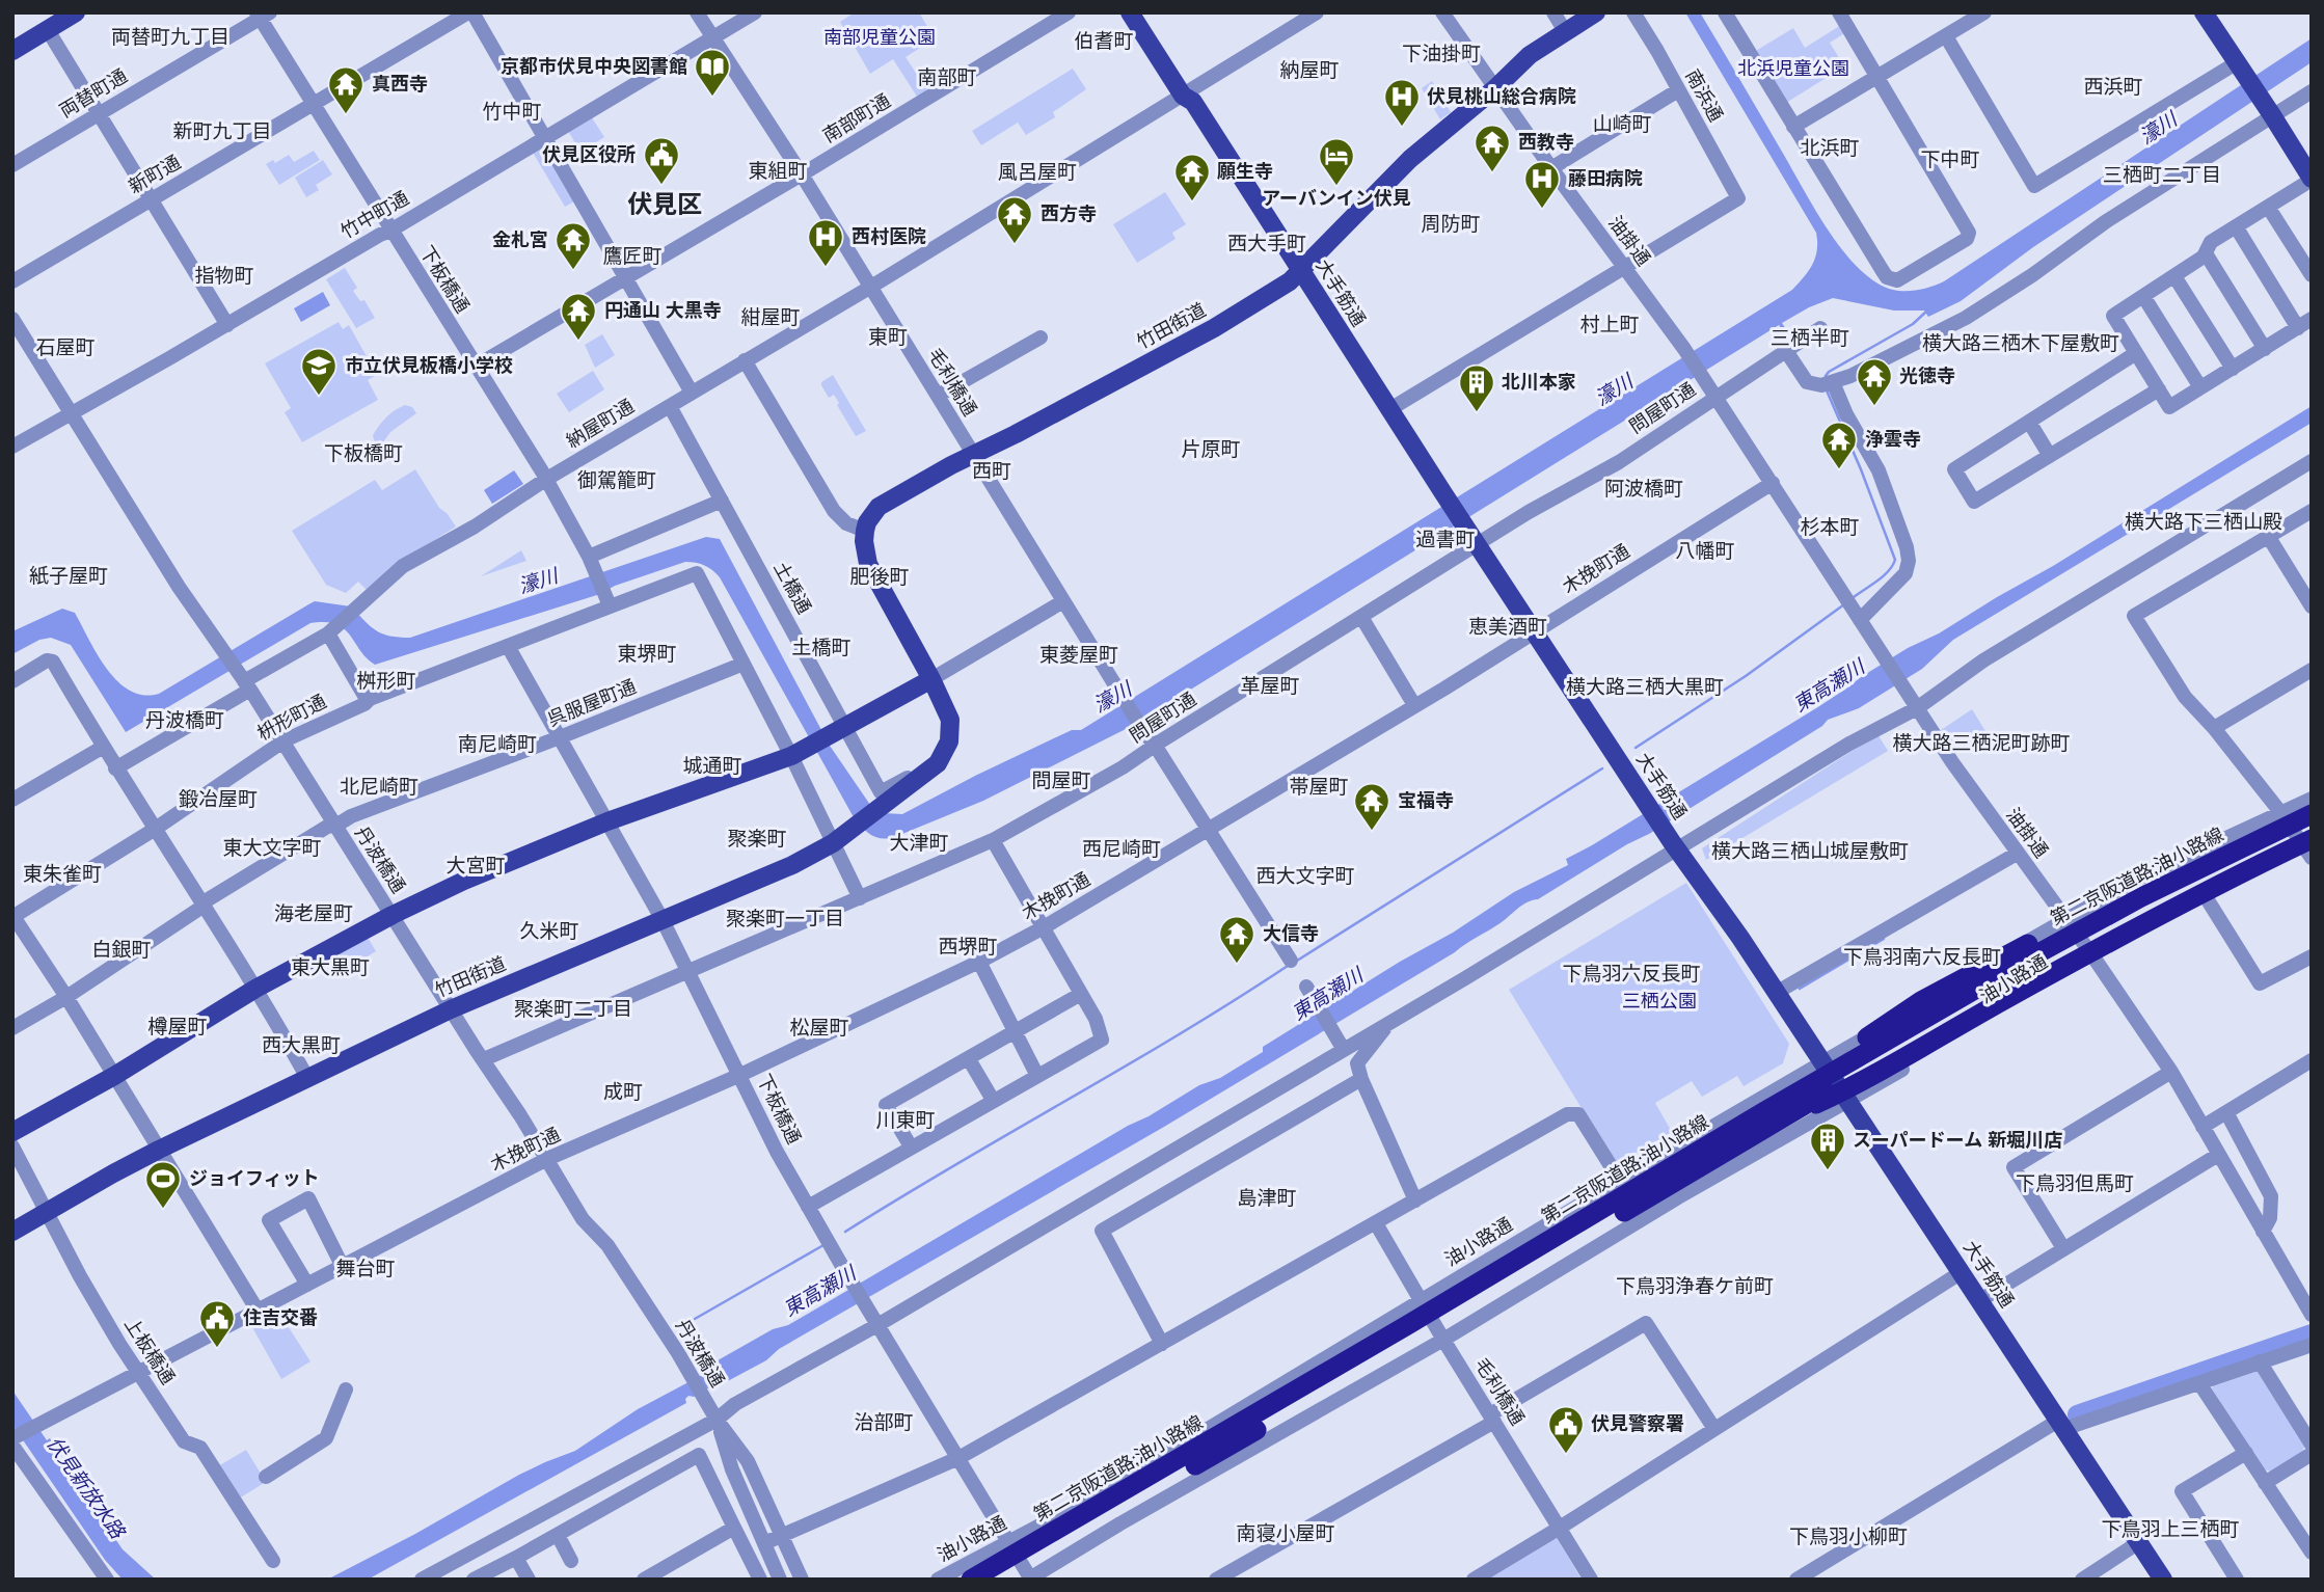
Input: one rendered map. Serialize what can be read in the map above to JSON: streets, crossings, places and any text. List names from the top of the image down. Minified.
{"streets":{"highway":["第二京阪道路;油小路線"],"main road":["大手筋通","竹田街道"],"street":["両替町通","南浜通","南部町通","新町通","竹中町通","油掛通","下板橋通","毛利橋通","問屋町通","納屋町通","木挽町通","土橋通","呉服屋町通","枡形町通","丹波橋通","油小路通","上板橋通"]},"crossings":[["両替町通","下板橋通"],["南浜通","油掛通"],["南部町通","下板橋通"],["南部町通","毛利橋通"],["新町通","下板橋通"],["竹中町通","下板橋通"],["竹中町通","毛利橋通"],["竹中町通","丹波橋通"],["油掛通","竹田街道"],["油掛通","問屋町通"],["油掛通","木挽町通"],["油掛通","油小路通"],["下板橋通","竹田街道"],["下板橋通","問屋町通"],["下板橋通","納屋町通"],["下板橋通","木挽町通"],["下板橋通","呉服屋町通"],["下板橋通","枡形町通"],["下板橋通","油小路通"],["大手筋通","竹田街道"],["大手筋通","問屋町通"],["大手筋通","納屋町通"],["大手筋通","木挽町通"],["大手筋通","油小路通"],["竹田街道","毛利橋通"],["竹田街道","土橋通"],["竹田街道","丹波橋通"],["竹田街道","上板橋通"],["毛利橋通","問屋町通"],["毛利橋通","納屋町通"],["毛利橋通","油小路通"],["問屋町通","丹波橋通"],["納屋町通","土橋通"],["木挽町通","丹波橋通"],["木挽町通","上板橋通"],["呉服屋町通","枡形町通"],["呉服屋町通","丹波橋通"],["枡形町通","丹波橋通"],["第二京阪道路;油小路線","油小路通"]],"districts":["両替町九丁目","伯耆町","下油掛町","納屋町","南部町","西浜町","竹中町","山崎町","新町九丁目","北浜町","下中町","東組町","風呂屋町","三栖町二丁目","伏見区","周防町","西大手町","鷹匠町","指物町","紺屋町","村上町","東町","三栖半町","横大路三栖木下屋敷町","石屋町","片原町","下板橋町","西町","御駕籠町","阿波橋町","横大路下三栖山殿","杉本町","過書町","八幡町","紙子屋町","肥後町","恵美酒町","土橋町","東堺町","東菱屋町","桝形町","革屋町","横大路三栖大黒町","丹波橋町","横大路三栖泥町跡町","南尼崎町","城通町","問屋町","北尼崎町","帯屋町","鍛冶屋町","聚楽町","大津町","東大文字町","西尼崎町","横大路三栖山城屋敷町","大宮町","東朱雀町","西大文字町","海老屋町","聚楽町一丁目","久米町","西堺町","白銀町","下鳥羽南六反長町","東大黒町","下鳥羽六反長町","聚楽町二丁目","樽屋町","松屋町","西大黒町","成町","川東町","下鳥羽但馬町","島津町","舞台町","下鳥羽浄春ケ前町","治部町","下鳥羽上三栖町","南寝小屋町","下鳥羽小柳町"],"water":["濠川","東高瀬川","伏見新放水路"],"parks":["南部児童公園","北浜児童公園","三栖公園"],"places":{"library":["京都市伏見中央図書館"],"temple":["真西寺","西教寺","願生寺","西方寺","金札宮","円通山 大黒寺","光徳寺","浄雲寺","宝福寺","大信寺"],"hospital":["伏見桃山総合病院","藤田病院","西村医院"],"public building":["伏見区役所","住吉交番","伏見警察署"],"hotel":["アーバンイン伏見"],"school or university":["市立伏見板橋小学校"],"building":["北川本家","スーパードーム 新堀川店"],"sports":["ジョイフィット"]}}
